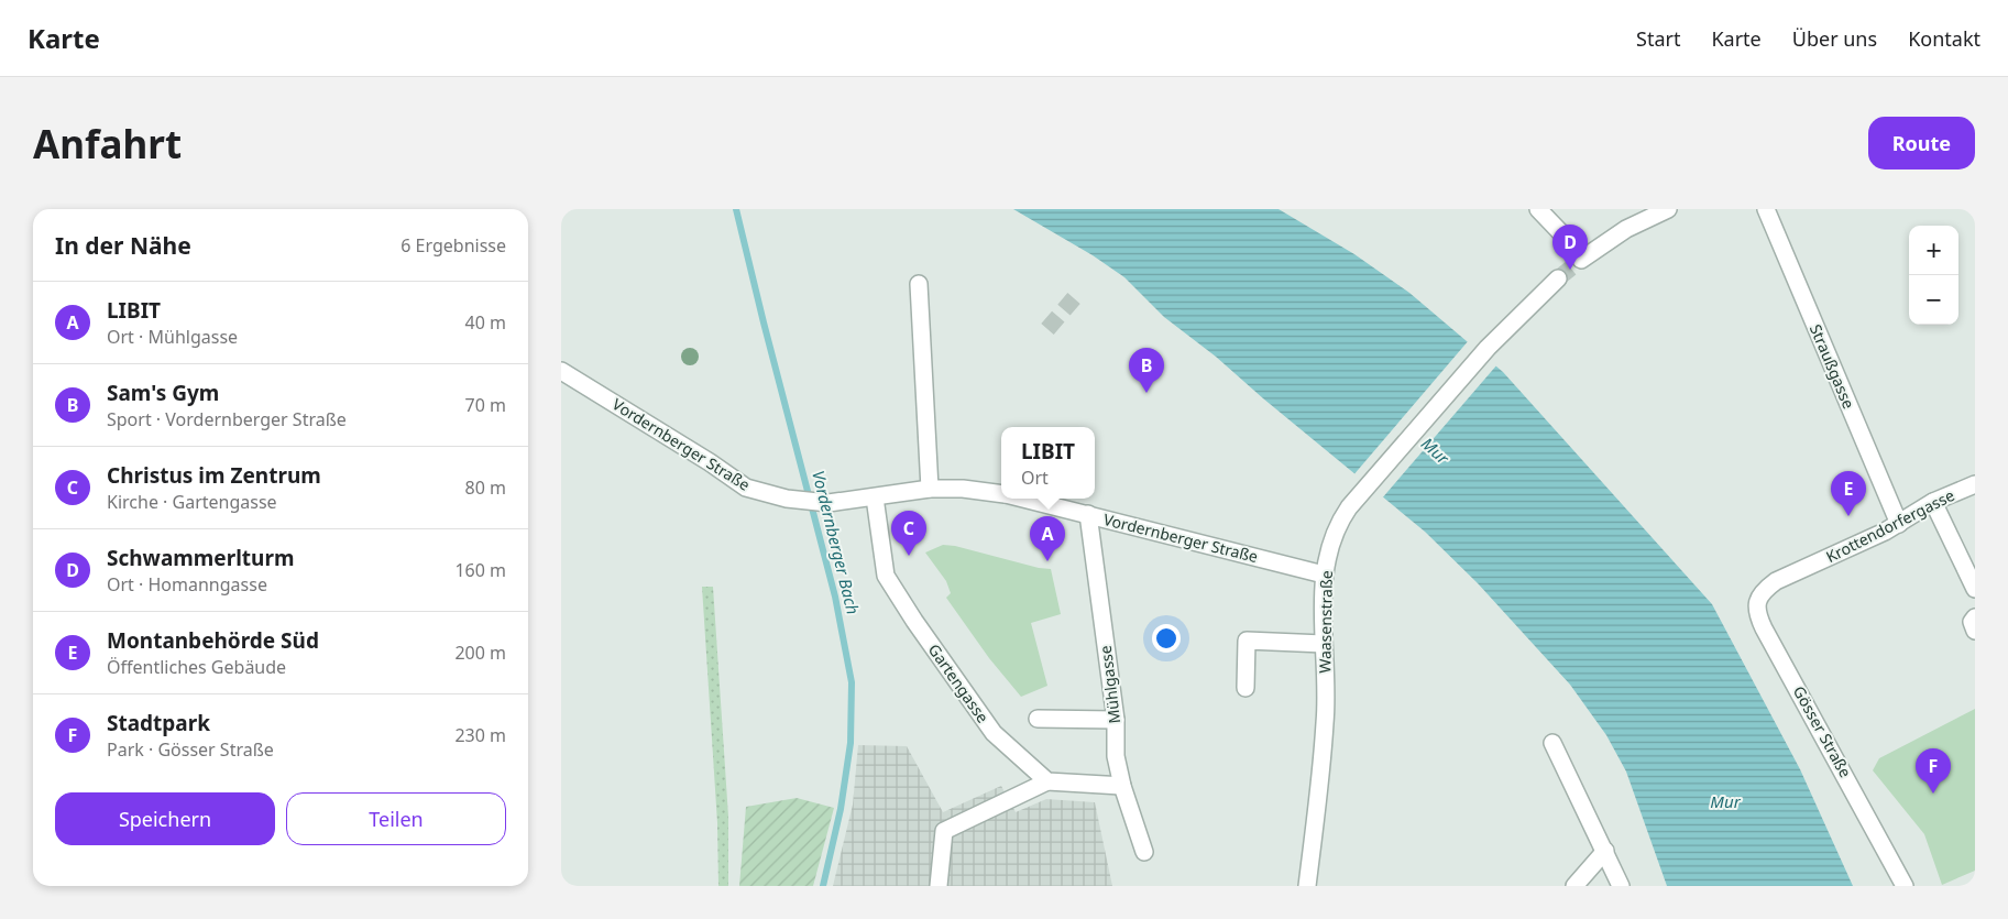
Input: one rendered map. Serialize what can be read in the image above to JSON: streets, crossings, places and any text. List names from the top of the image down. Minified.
{"streets":{"street":["Straußgasse","Vordernberger Straße","Krottendorfergasse","Waasenstraße","Gartengasse","Mühlgasse","Gösser Straße"]},"crossings":[["Straußgasse","Krottendorfergasse"],["Vordernberger Straße","Waasenstraße"],["Vordernberger Straße","Gartengasse"],["Vordernberger Straße","Mühlgasse"],["Krottendorfergasse","Gösser Straße"]],"water":["Mur","Vordernberger Bach"],"page":{"header":"Karte","nav":["Start","Karte","Über uns","Kontakt"],"buttons":["Route",["Speichern","Teilen"]],"title":"Anfahrt","heading":["In der Nähe","6 Ergebnisse"],"pins":["D","B","E","C","A","F"],"map_buttons":["+","−"],"list":[{"mark":"A","name":"LIBIT","note":"Ort · Mühlgasse","value":"40 m"},{"mark":"B","name":"Sam's Gym","note":"Sport · Vordernberger Straße","value":"70 m"},{"mark":"C","name":"Christus im Zentrum","note":"Kirche · Gartengasse","value":"80 m"},{"mark":"D","name":"Schwammerlturm","note":"Ort · Homanngasse","value":"160 m"},{"mark":"E","name":"Montanbehörde Süd","note":"Öffentliches Gebäude","value":"200 m"},{"mark":"F","name":"Stadtpark","note":"Park · Gösser Straße","value":"230 m"}],"popup":["LIBIT","Ort"]}}
